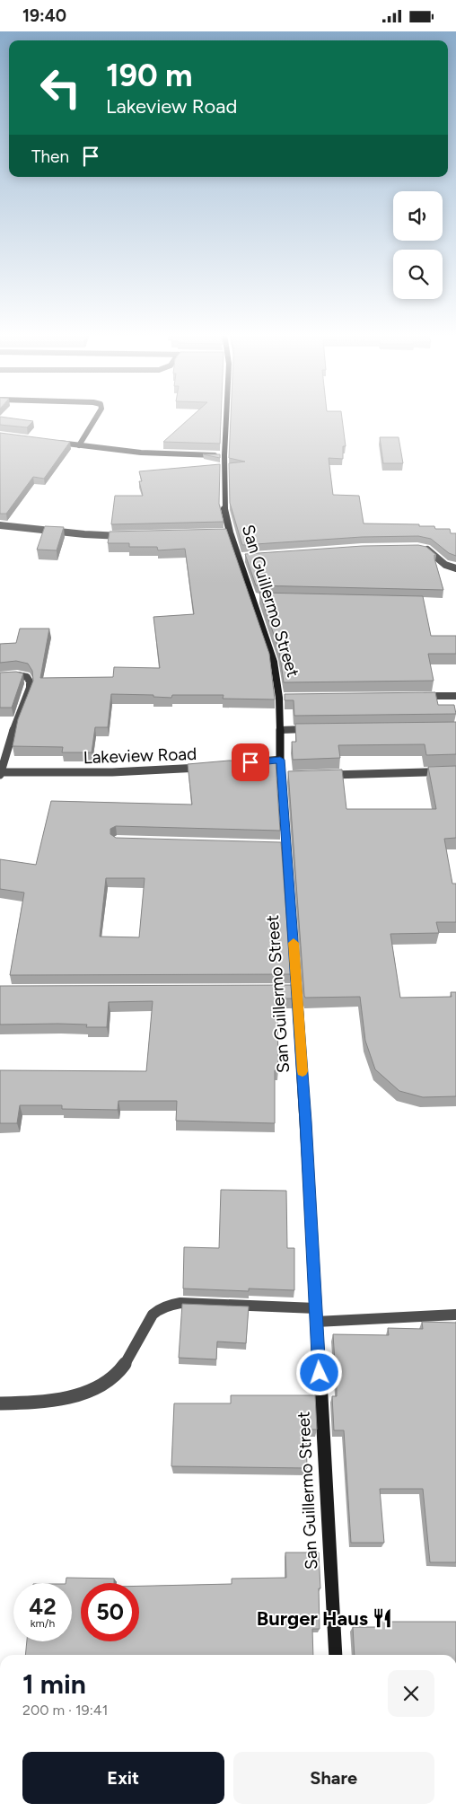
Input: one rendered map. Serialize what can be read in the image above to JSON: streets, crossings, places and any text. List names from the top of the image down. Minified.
{"streets":{"main road":["San Guillermo Street"],"street":["Lakeview Road"]},"places":{"restaurant":["Burger Haus"]},"page":{"status":"19:40","turn":["190 m","Lakeview Road"],"then":"Then","speed":"42 km/h","limit":"50","heading":["1 min","200 m · 19:41"],"buttons":["Exit","Share"]}}
